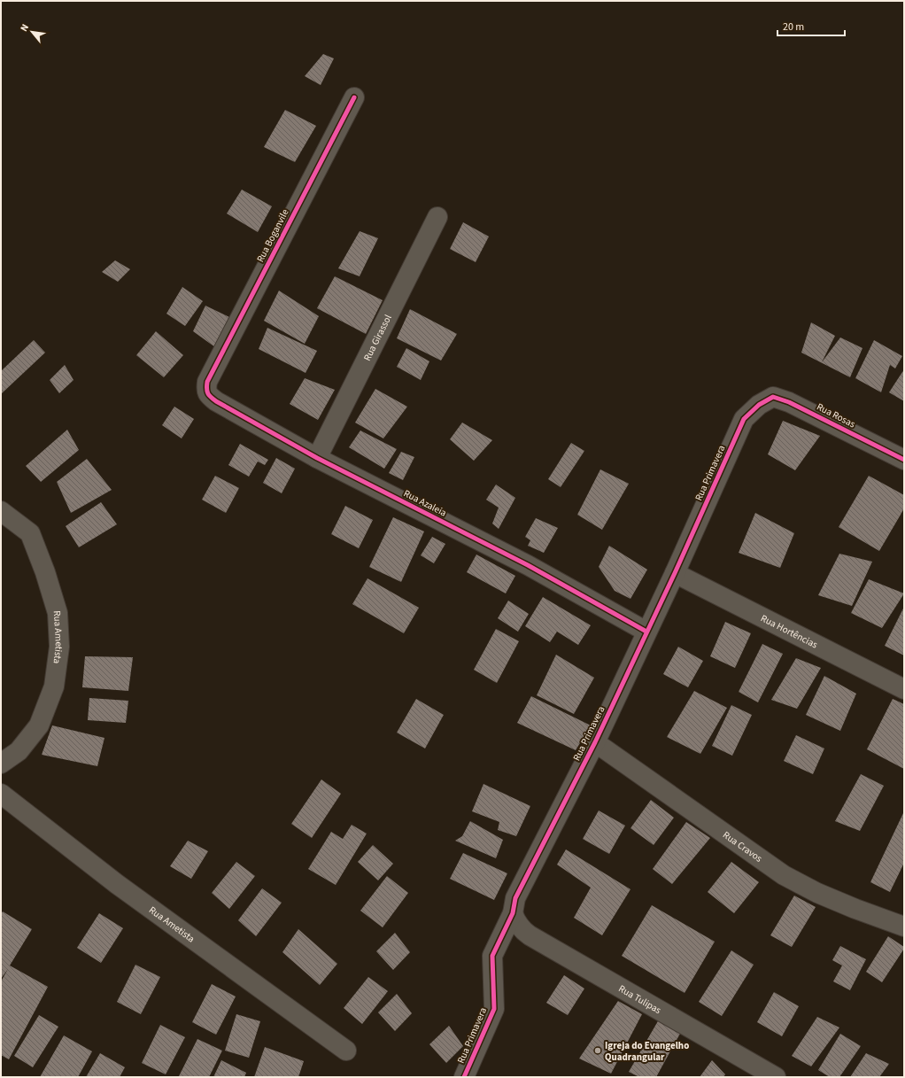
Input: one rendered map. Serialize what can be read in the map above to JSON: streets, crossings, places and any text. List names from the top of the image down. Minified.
{"streets":{"street":["Rua Boganvile","Rua Girassol","Rua Rosas","Rua Primavera","Rua Azaleia","Rua Hortências","Rua Ametista","Rua Cravos","Rua Tulipas"]},"crossings":[["Rua Boganvile","Rua Azaleia"],["Rua Girassol","Rua Azaleia"],["Rua Rosas","Rua Primavera"],["Rua Primavera","Rua Azaleia"],["Rua Primavera","Rua Hortências"],["Rua Primavera","Rua Cravos"],["Rua Primavera","Rua Tulipas"]],"places":["Igreja do Evangelho Quadrangular"],"scale_bar":"20 m","north":"top left"}
